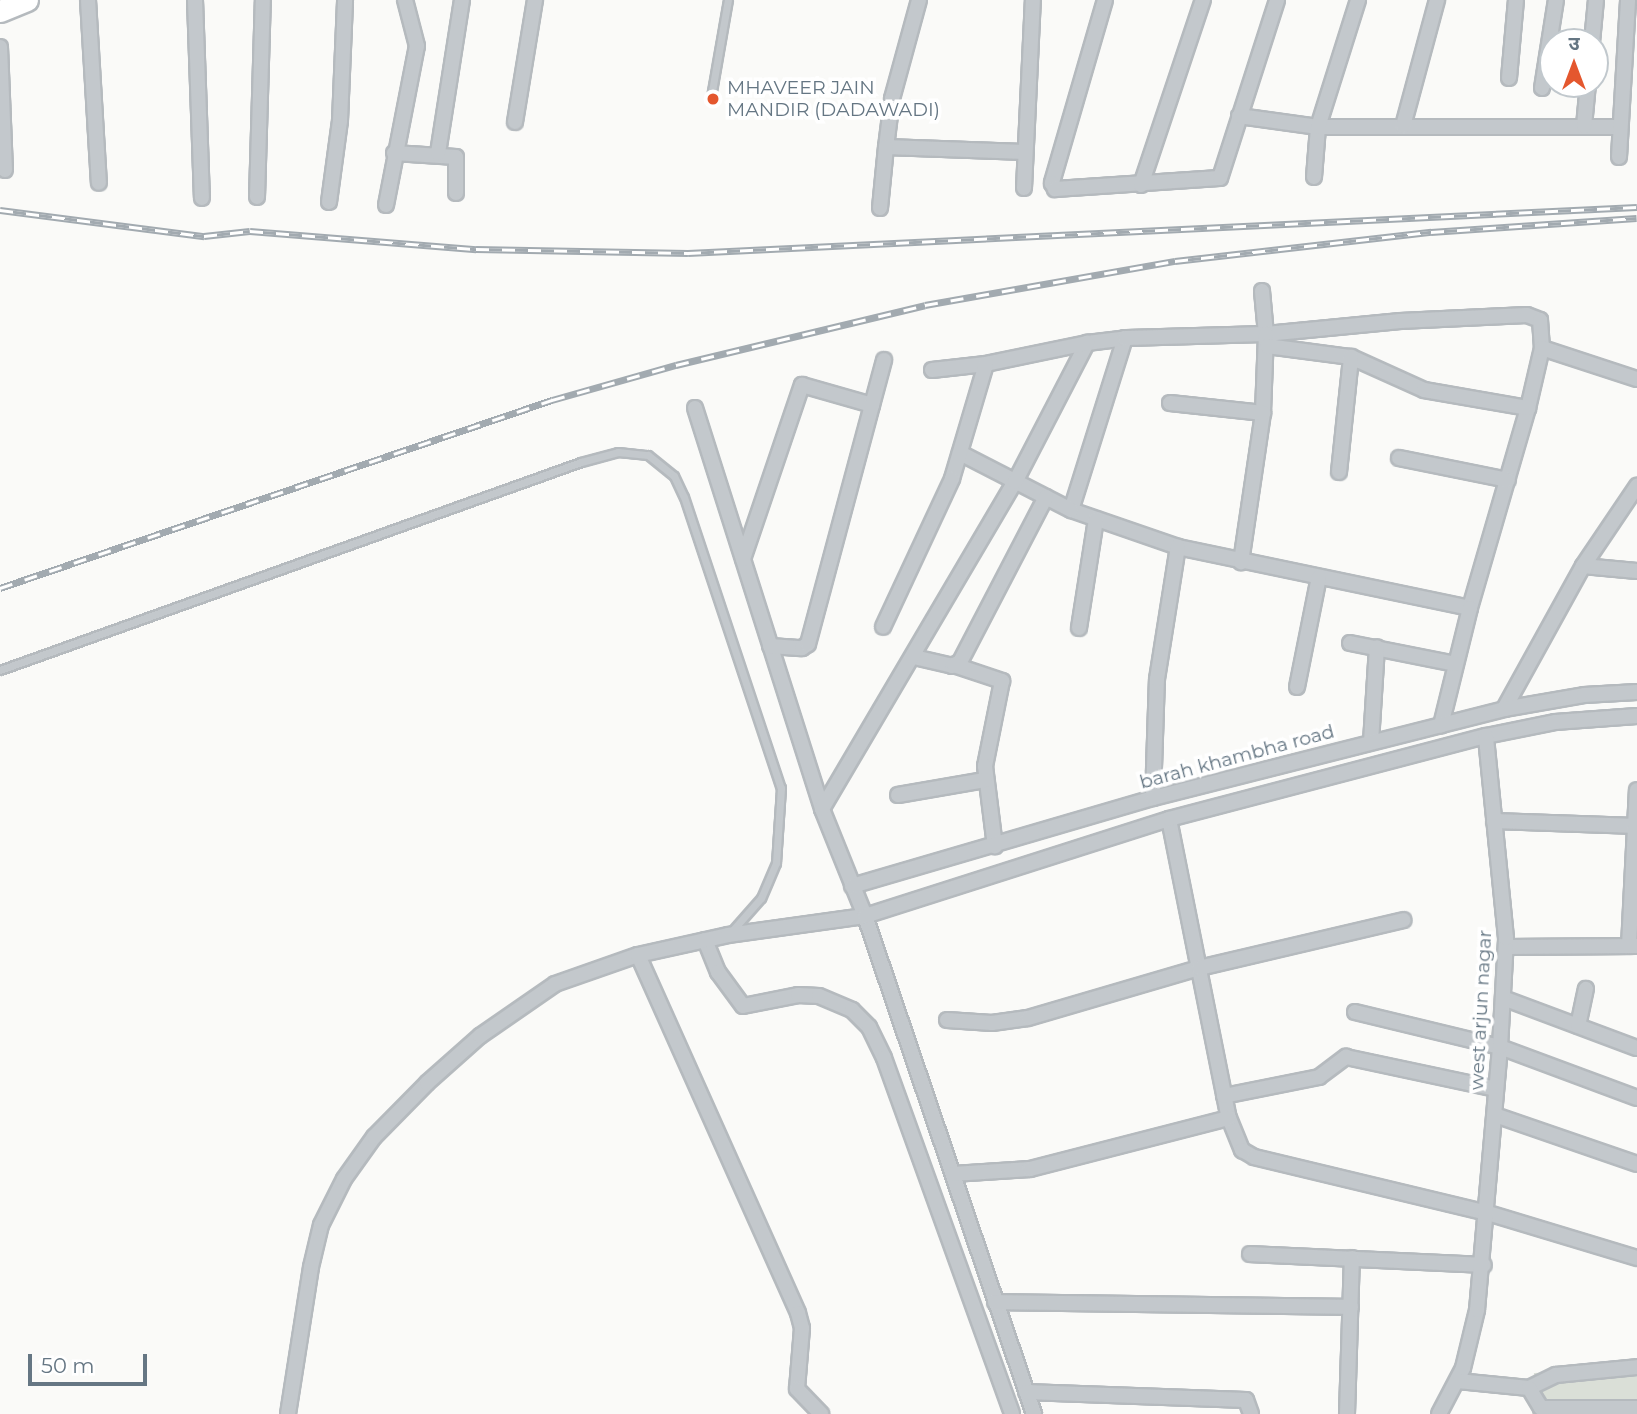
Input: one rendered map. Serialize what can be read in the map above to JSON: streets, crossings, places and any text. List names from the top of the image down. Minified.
{"streets":{"street":["barah khambha road","west arjun nagar"]},"places":["MHAVEER JAIN MANDIR (DADAWADI)"],"scale_bar":"50 m","north":"top"}
